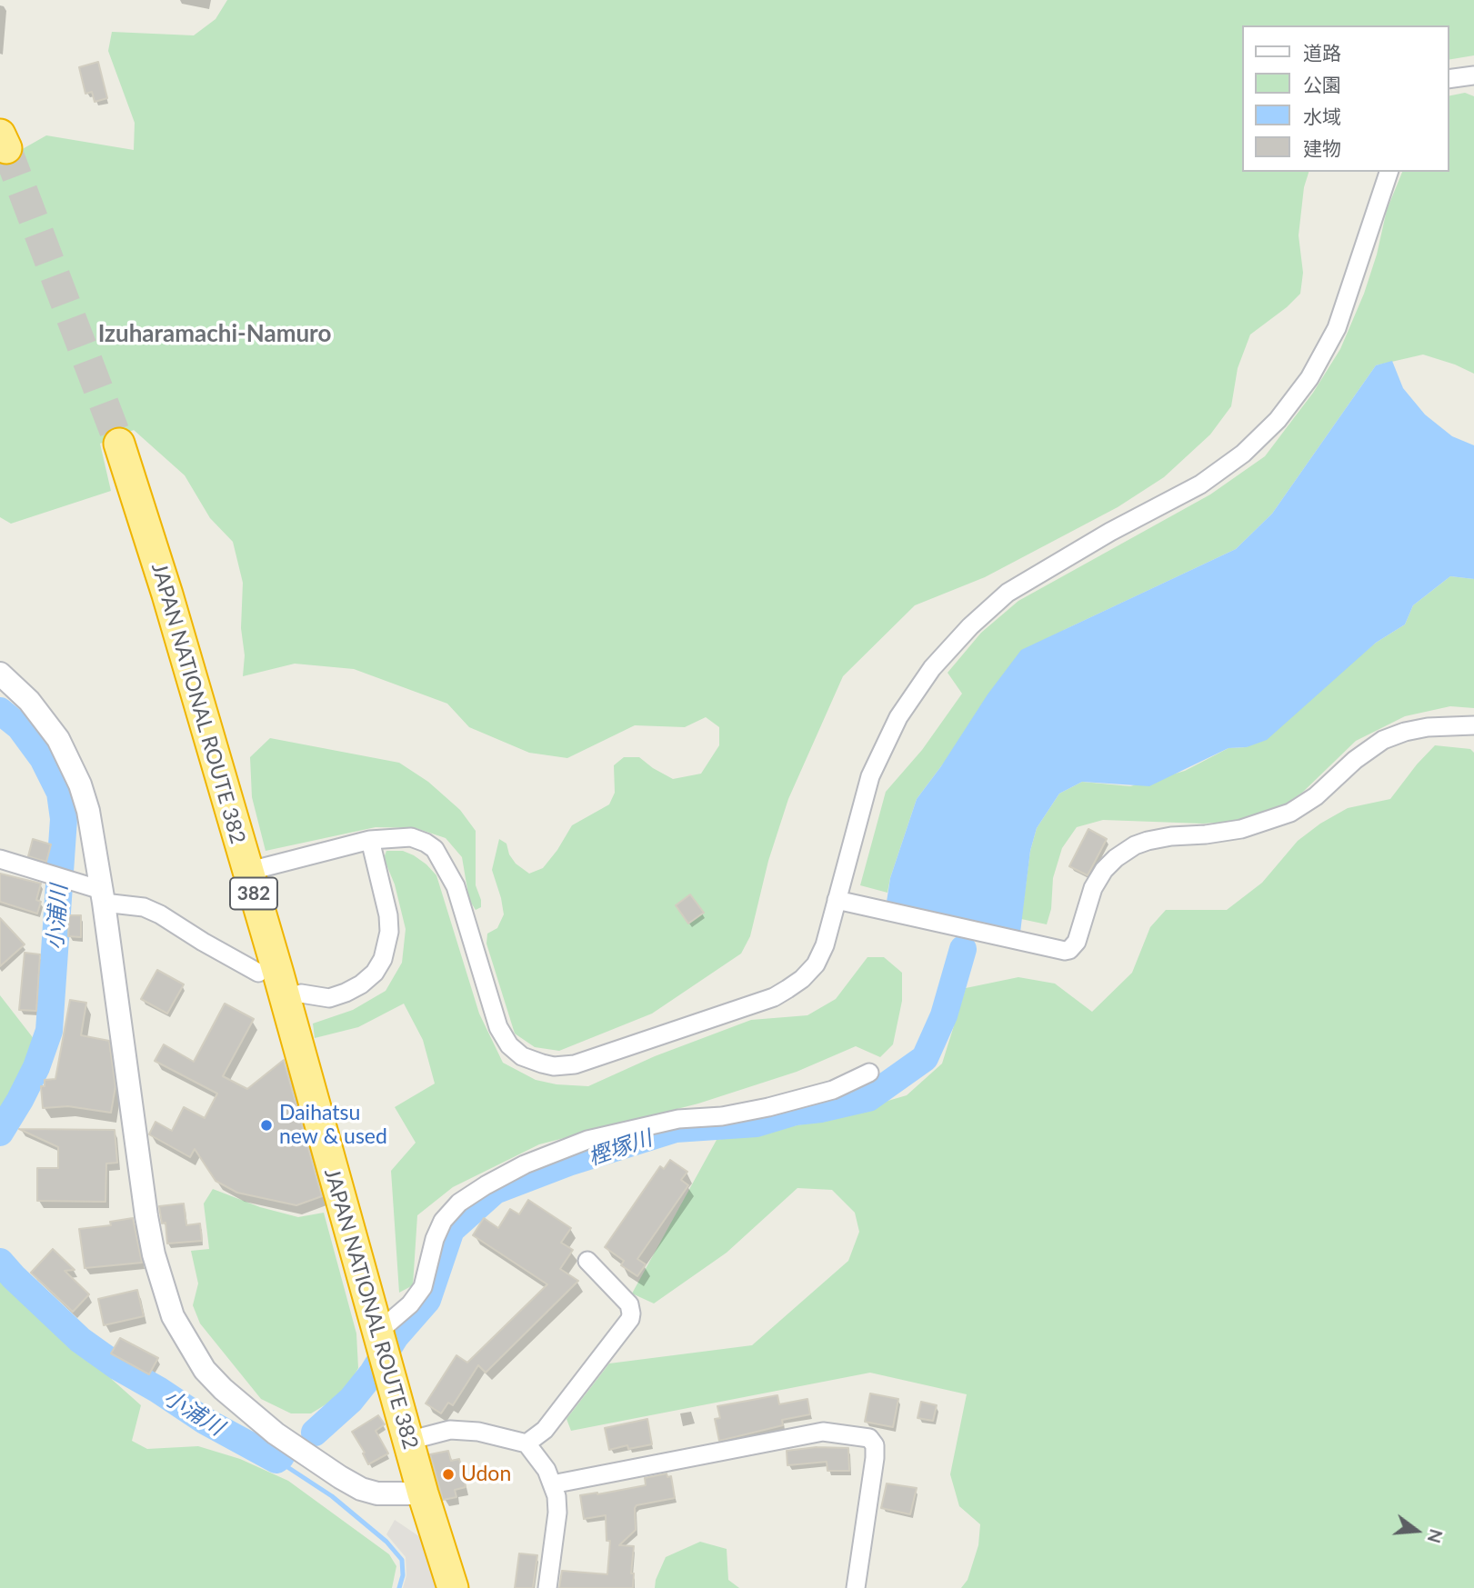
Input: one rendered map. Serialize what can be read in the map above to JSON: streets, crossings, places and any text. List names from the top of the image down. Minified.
{"streets":{"highway":["JAPAN NATIONAL ROUTE 382","382"]},"districts":["Izuharamachi-Namuro"],"water":["小浦川","樫塚川"],"places":["Daihatsu new & used","Udon"],"legend":["道路","公園","水域","建物"],"north":"right"}
